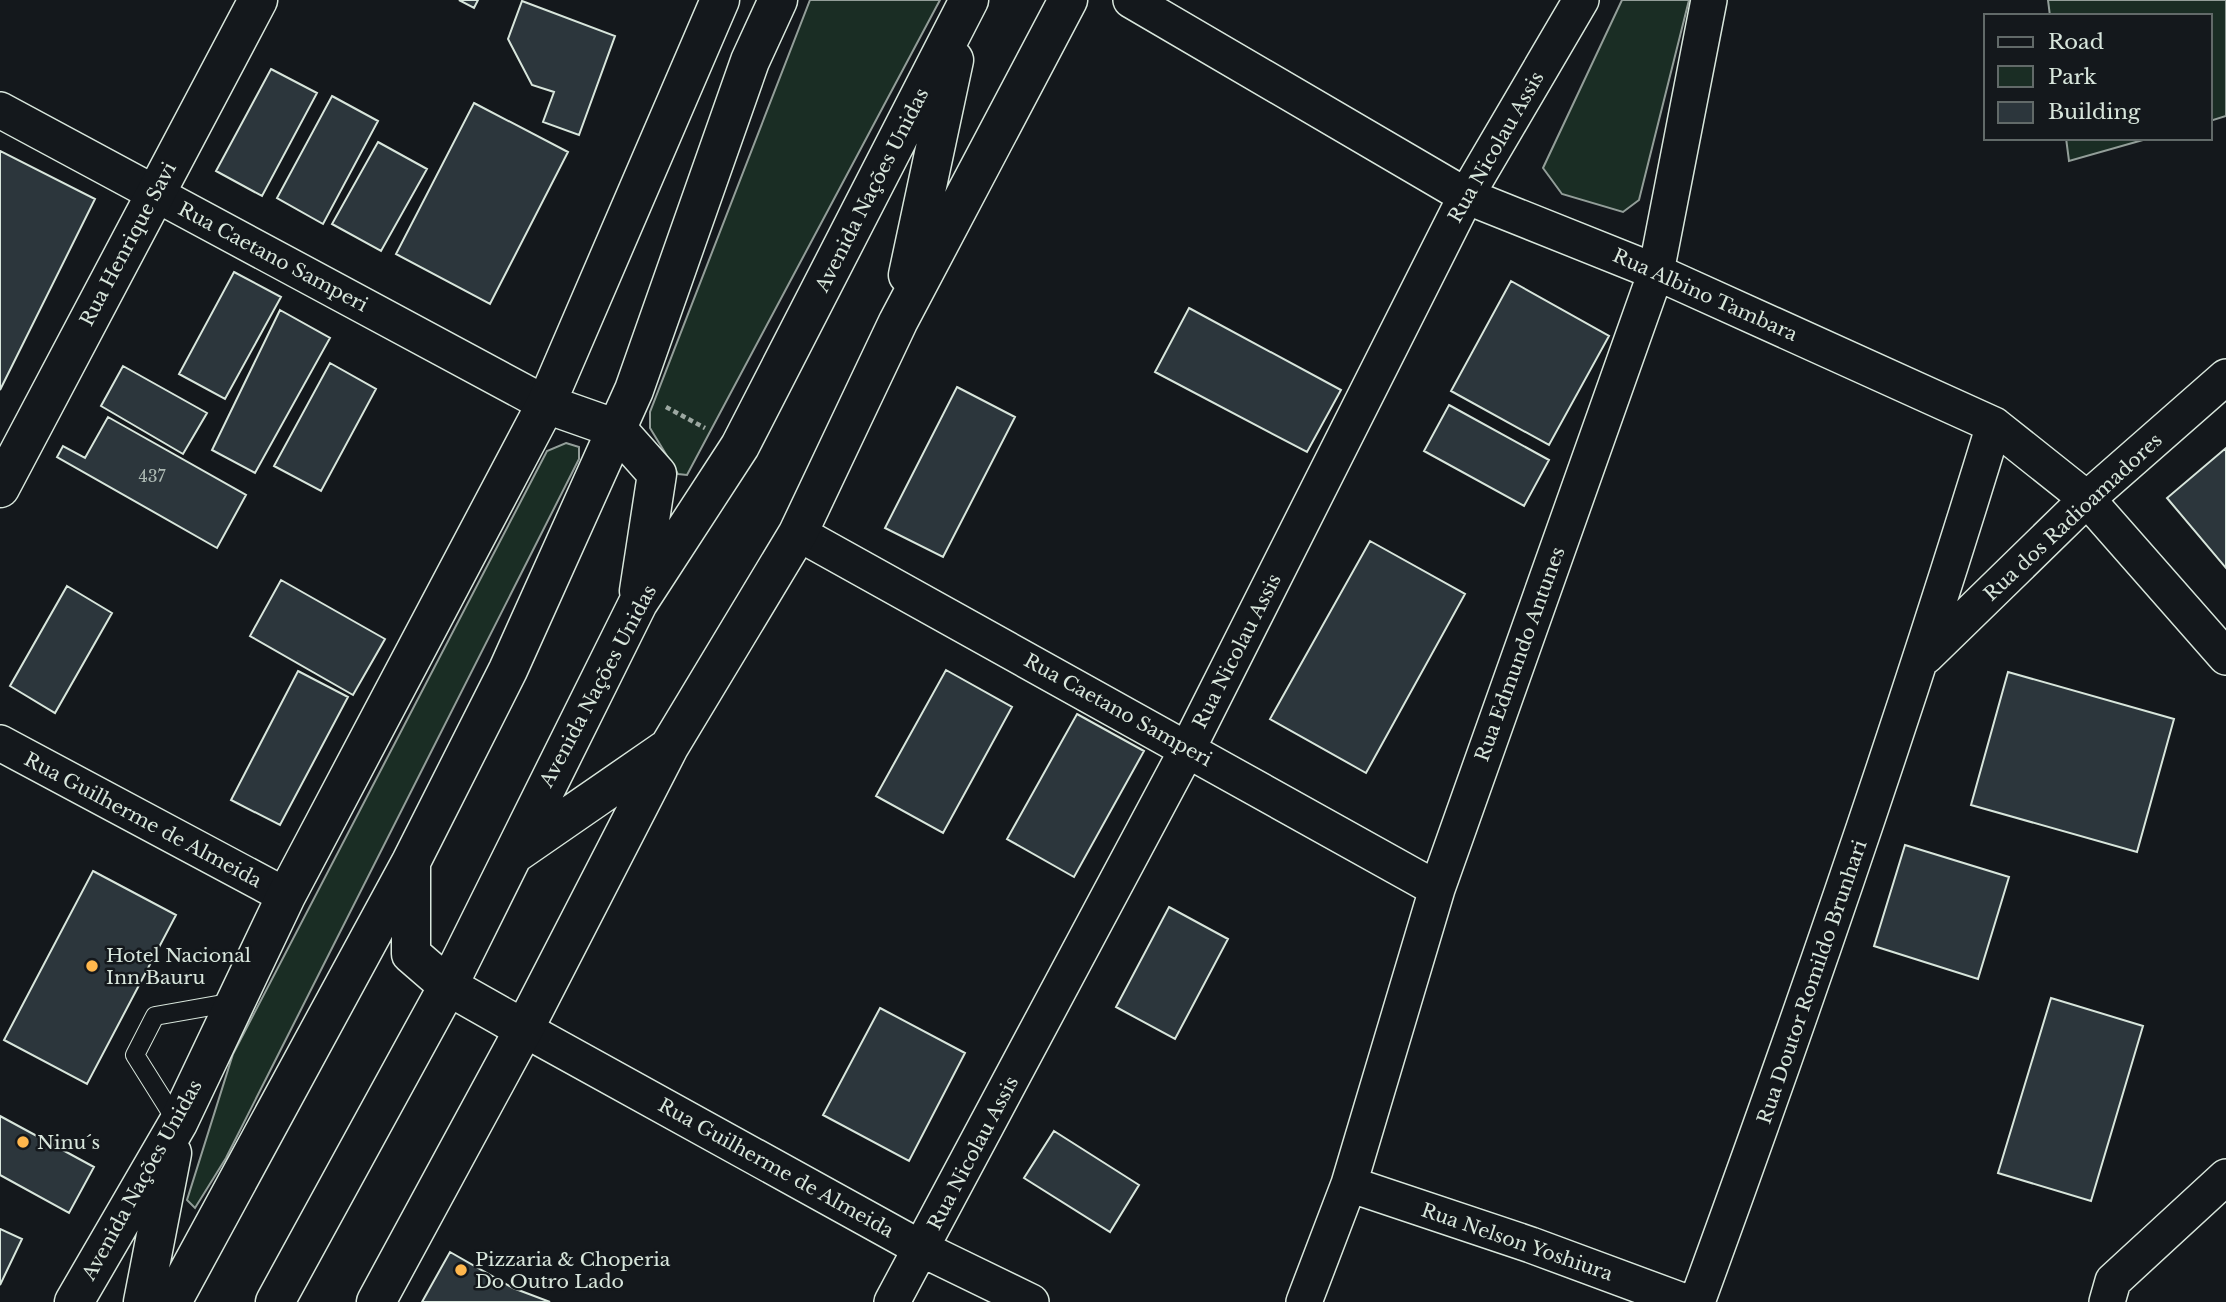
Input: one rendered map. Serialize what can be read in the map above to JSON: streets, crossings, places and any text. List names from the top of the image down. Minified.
{"streets":{"main road":["Avenida Nações Unidas","Rua Henrique Savi"],"street":["Rua Nicolau Assis","Rua Caetano Samperi","Rua Albino Tambara","Rua dos Radioamadores","Rua Edmundo Antunes","Rua Guilherme de Almeida","Rua Doutor Romildo Brunhari","Rua Nelson Yoshiura"]},"crossings":[["Rua Nicolau Assis","Rua Caetano Samperi"],["Rua Nicolau Assis","Rua Albino Tambara"],["Rua Nicolau Assis","Rua Guilherme de Almeida"],["Avenida Nações Unidas","Rua Caetano Samperi"],["Avenida Nações Unidas","Rua Guilherme de Almeida"],["Rua Henrique Savi","Rua Caetano Samperi"],["Rua Caetano Samperi","Rua Edmundo Antunes"],["Rua Albino Tambara","Rua dos Radioamadores"],["Rua Albino Tambara","Rua Edmundo Antunes"],["Rua Albino Tambara","Rua Doutor Romildo Brunhari"],["Rua dos Radioamadores","Rua Doutor Romildo Brunhari"],["Rua Edmundo Antunes","Rua Nelson Yoshiura"]],"places":["Hotel Nacional Inn Bauru","Ninu´s","Pizzaria & Choperia Do Outro Lado"],"house_numbers":["437"],"legend":["Road","Park","Building"]}
